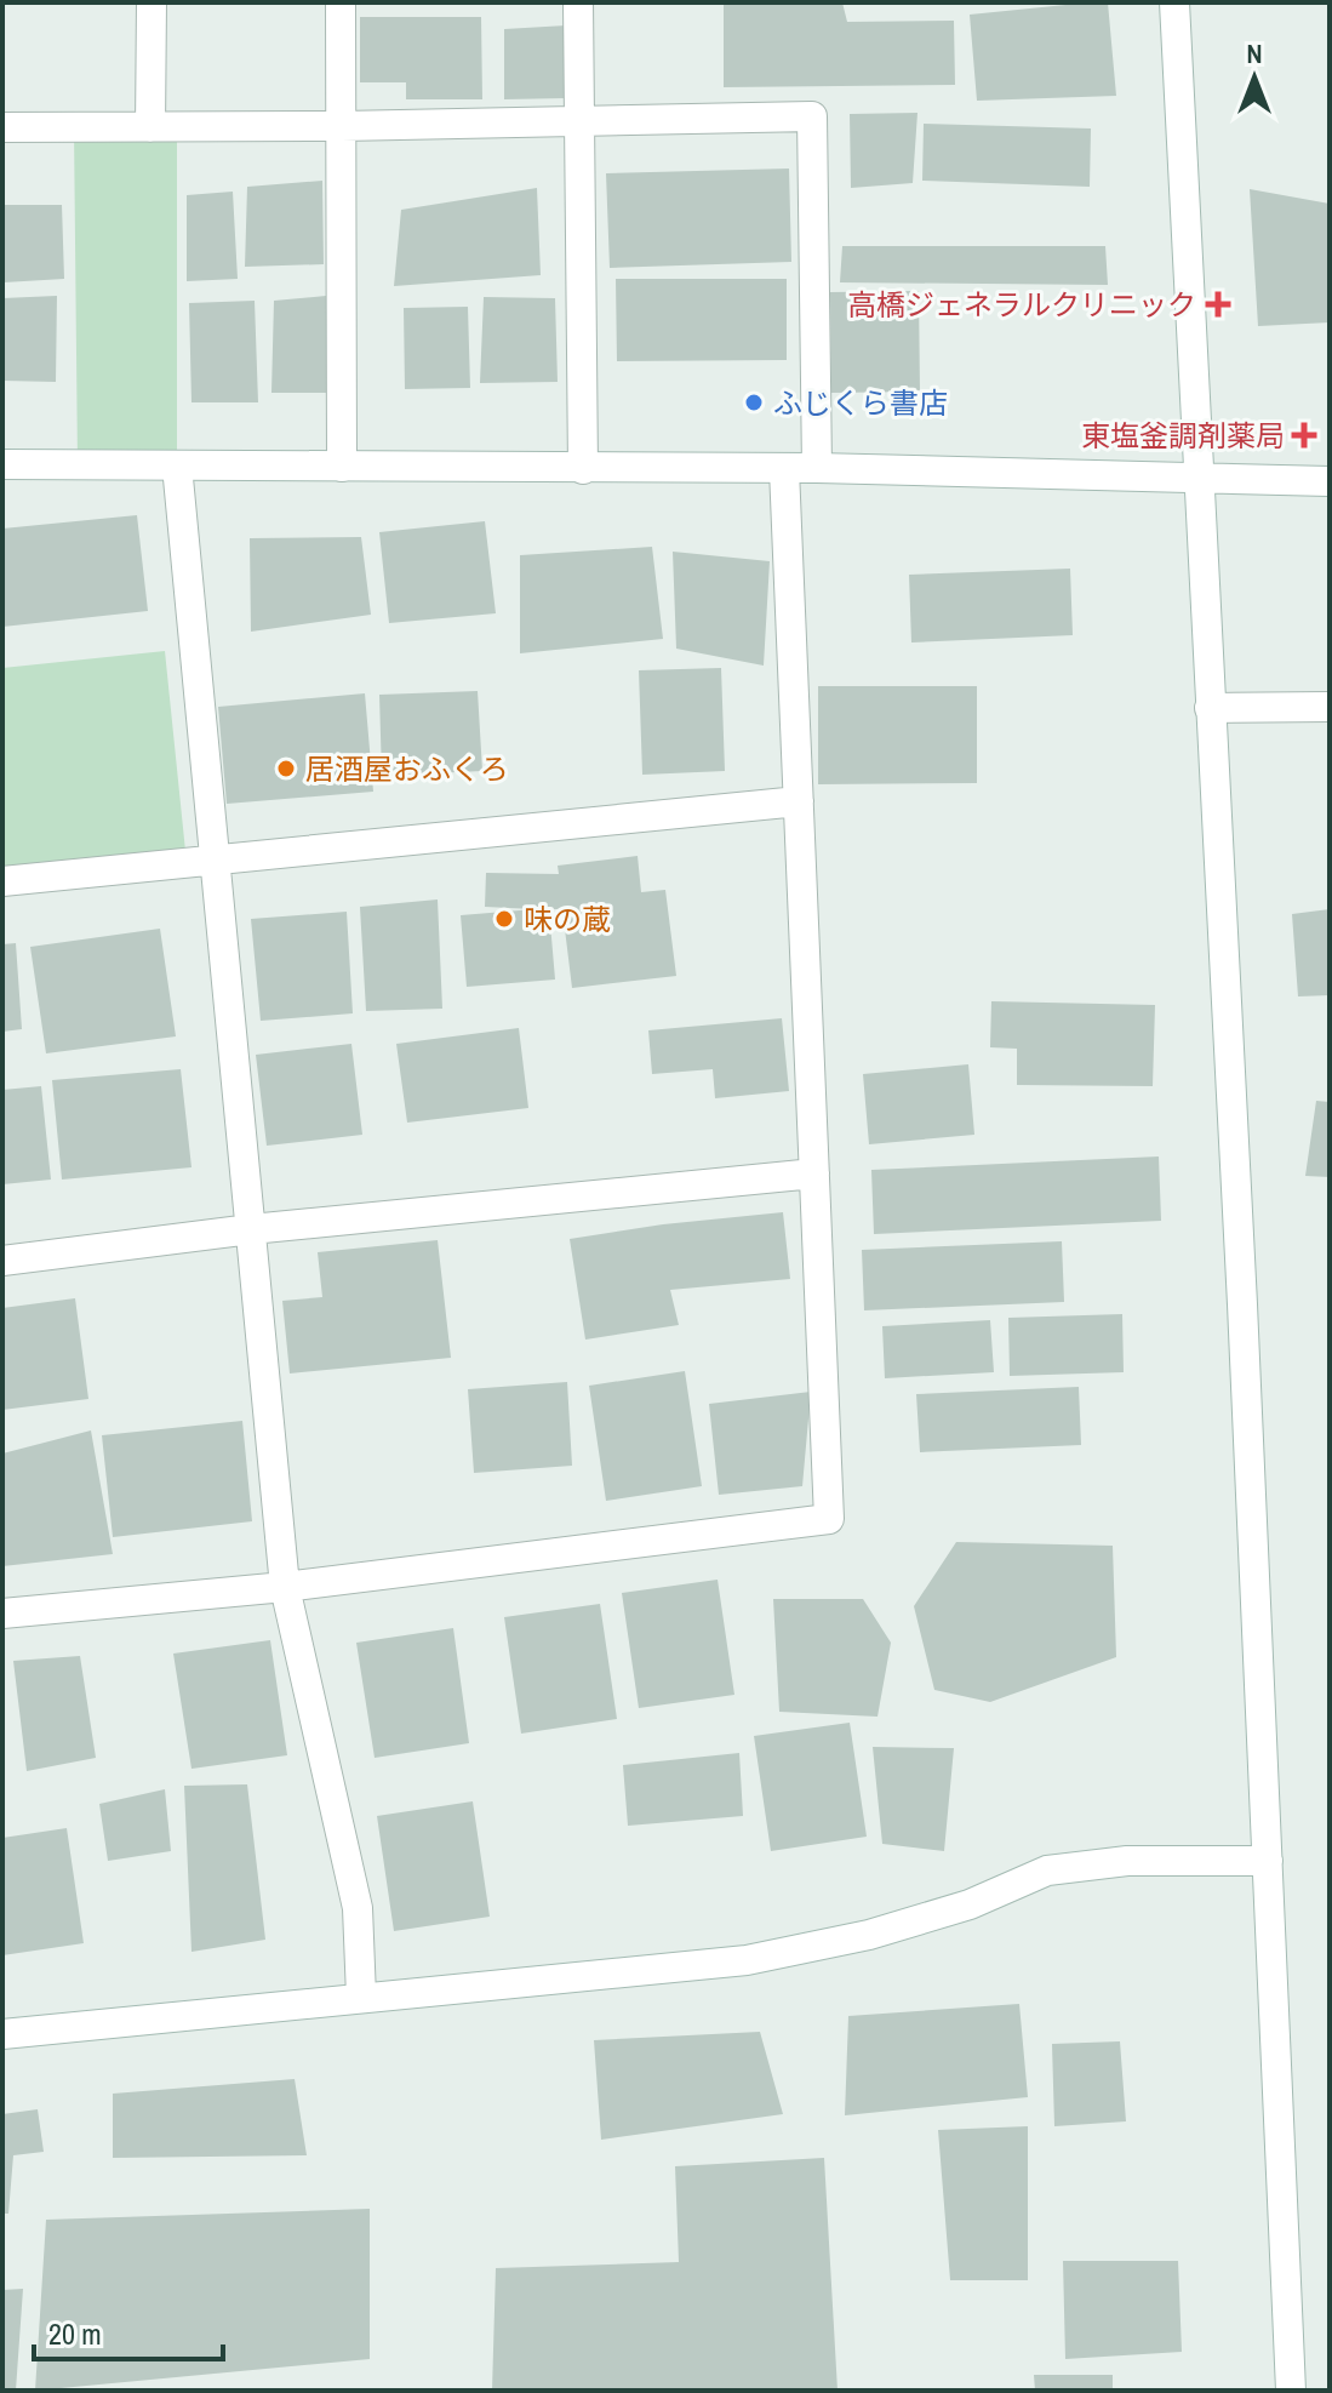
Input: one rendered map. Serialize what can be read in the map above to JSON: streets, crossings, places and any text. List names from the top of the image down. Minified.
{"places":{"health":["高橋ジェネラルクリニック","東塩釜調剤薬局"],"other":["ふじくら書店","居酒屋おふくろ","味の蔵"]},"scale_bar":"20 m","north":"top"}
